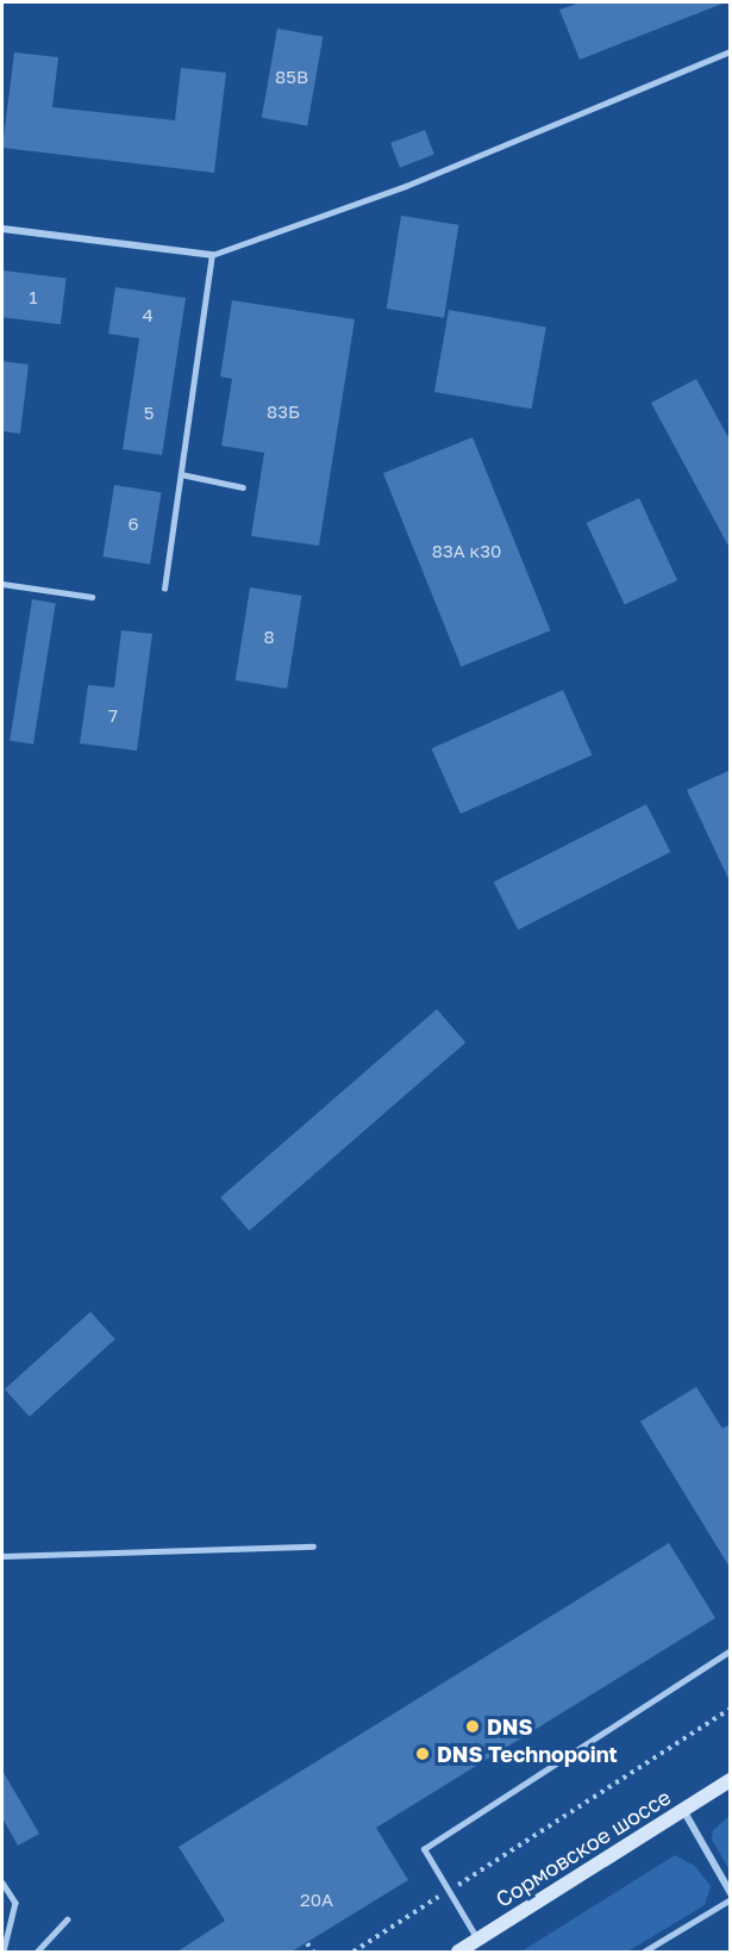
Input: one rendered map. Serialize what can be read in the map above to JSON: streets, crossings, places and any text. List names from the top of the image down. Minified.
{"streets":{"main road":["Сормовское шоссе"]},"places":["DNS","DNS Technopoint"],"house_numbers":["85В","1","4","83Б","5","6","83А к30","8","7","20А"]}
